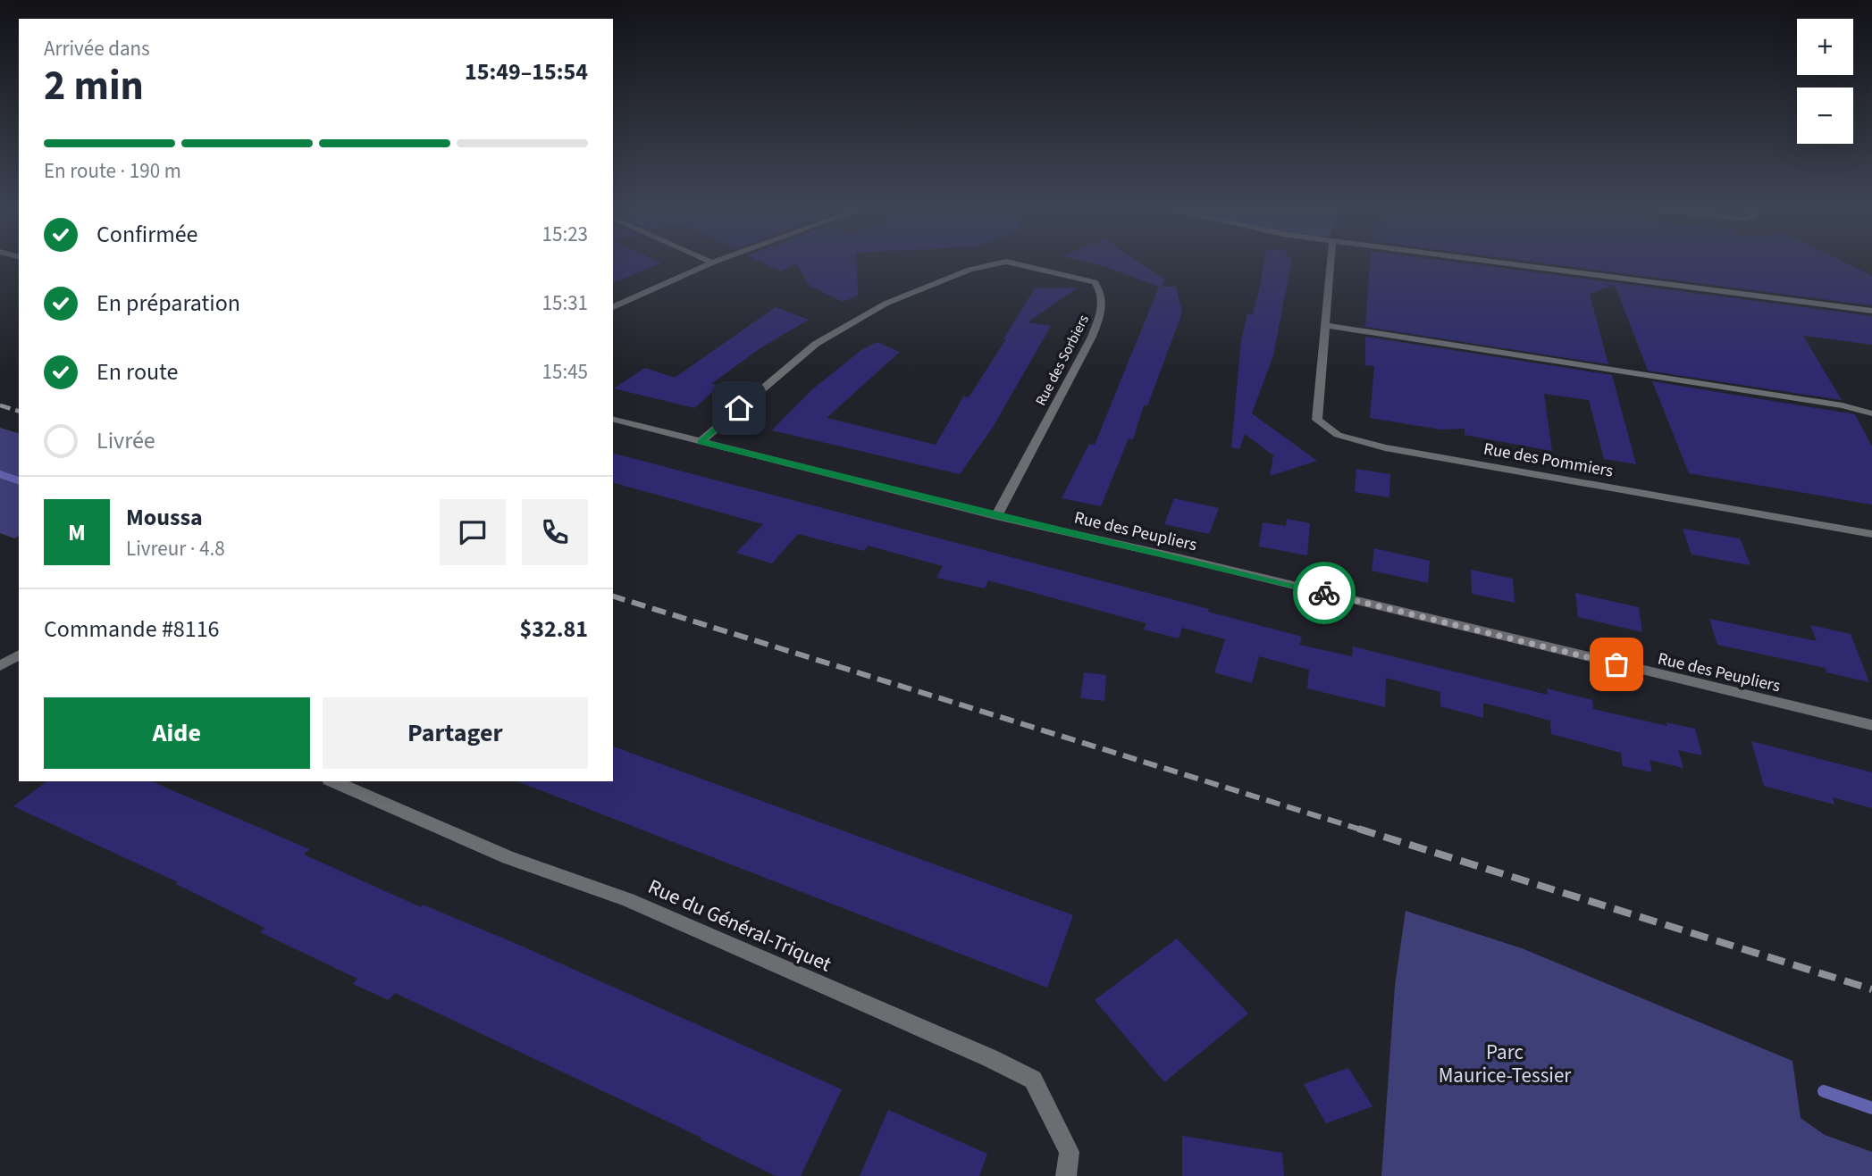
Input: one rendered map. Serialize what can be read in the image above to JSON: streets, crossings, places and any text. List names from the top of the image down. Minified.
{"streets":{"street":["Rue des Sorbiers","Rue des Pommiers","Rue des Peupliers","Rue du Général-Triquet"]},"crossings":[["Rue des Sorbiers","Rue des Peupliers"]],"parks":["Parc Maurice-Tessier"],"page":{"map_buttons":["+","−"],"heading":["2 min","Arrivée dans","15:49–15:54"],"panel":["Moussa","Livreur · 4.8","Commande #8116","$32.81"],"bar":"En route · 190 m","list":[["Confirmée","15:23"],["En préparation","15:31"],["En route","15:45"],"Livrée"],"round":"M","buttons":["Aide","Partager"]}}
